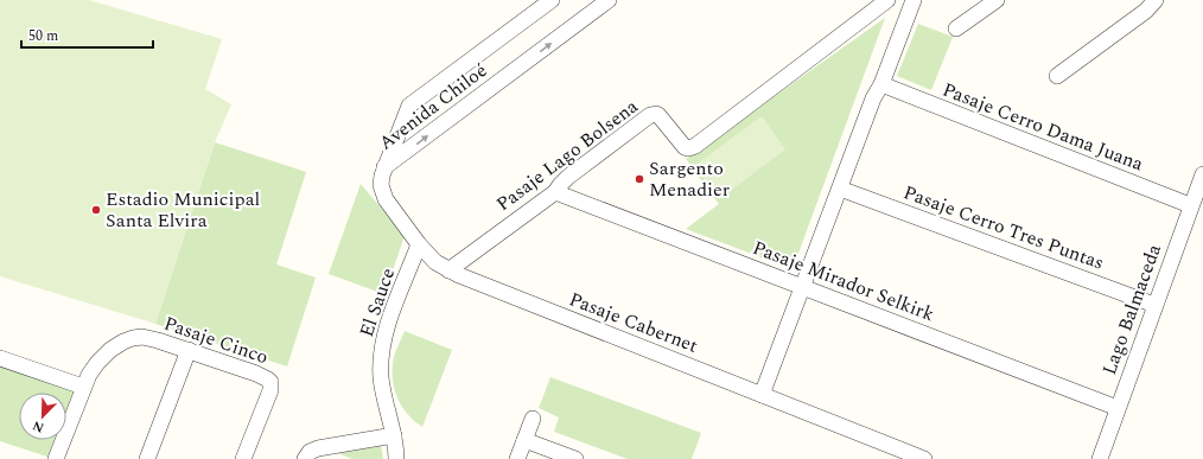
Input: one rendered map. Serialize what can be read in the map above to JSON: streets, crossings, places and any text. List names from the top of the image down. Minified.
{"streets":{"street":["Avenida Chiloé","Pasaje Cerro Dama Juana","Pasaje Lago Bolsena","Pasaje Cerro Tres Puntas","Pasaje Mirador Selkirk","El Sauce","Lago Balmaceda","Pasaje Cabernet","Pasaje Cinco"]},"crossings":[["Avenida Chiloé","Pasaje Cabernet"],["Pasaje Cerro Dama Juana","Lago Balmaceda"],["Pasaje Lago Bolsena","Pasaje Mirador Selkirk"],["Pasaje Lago Bolsena","Pasaje Cabernet"],["Pasaje Cerro Tres Puntas","Lago Balmaceda"],["Pasaje Mirador Selkirk","Lago Balmaceda"],["El Sauce","Pasaje Cabernet"]],"places":["Sargento Menadier","Estadio Municipal Santa Elvira"],"scale_bar":"50 m","north":"bottom left"}
